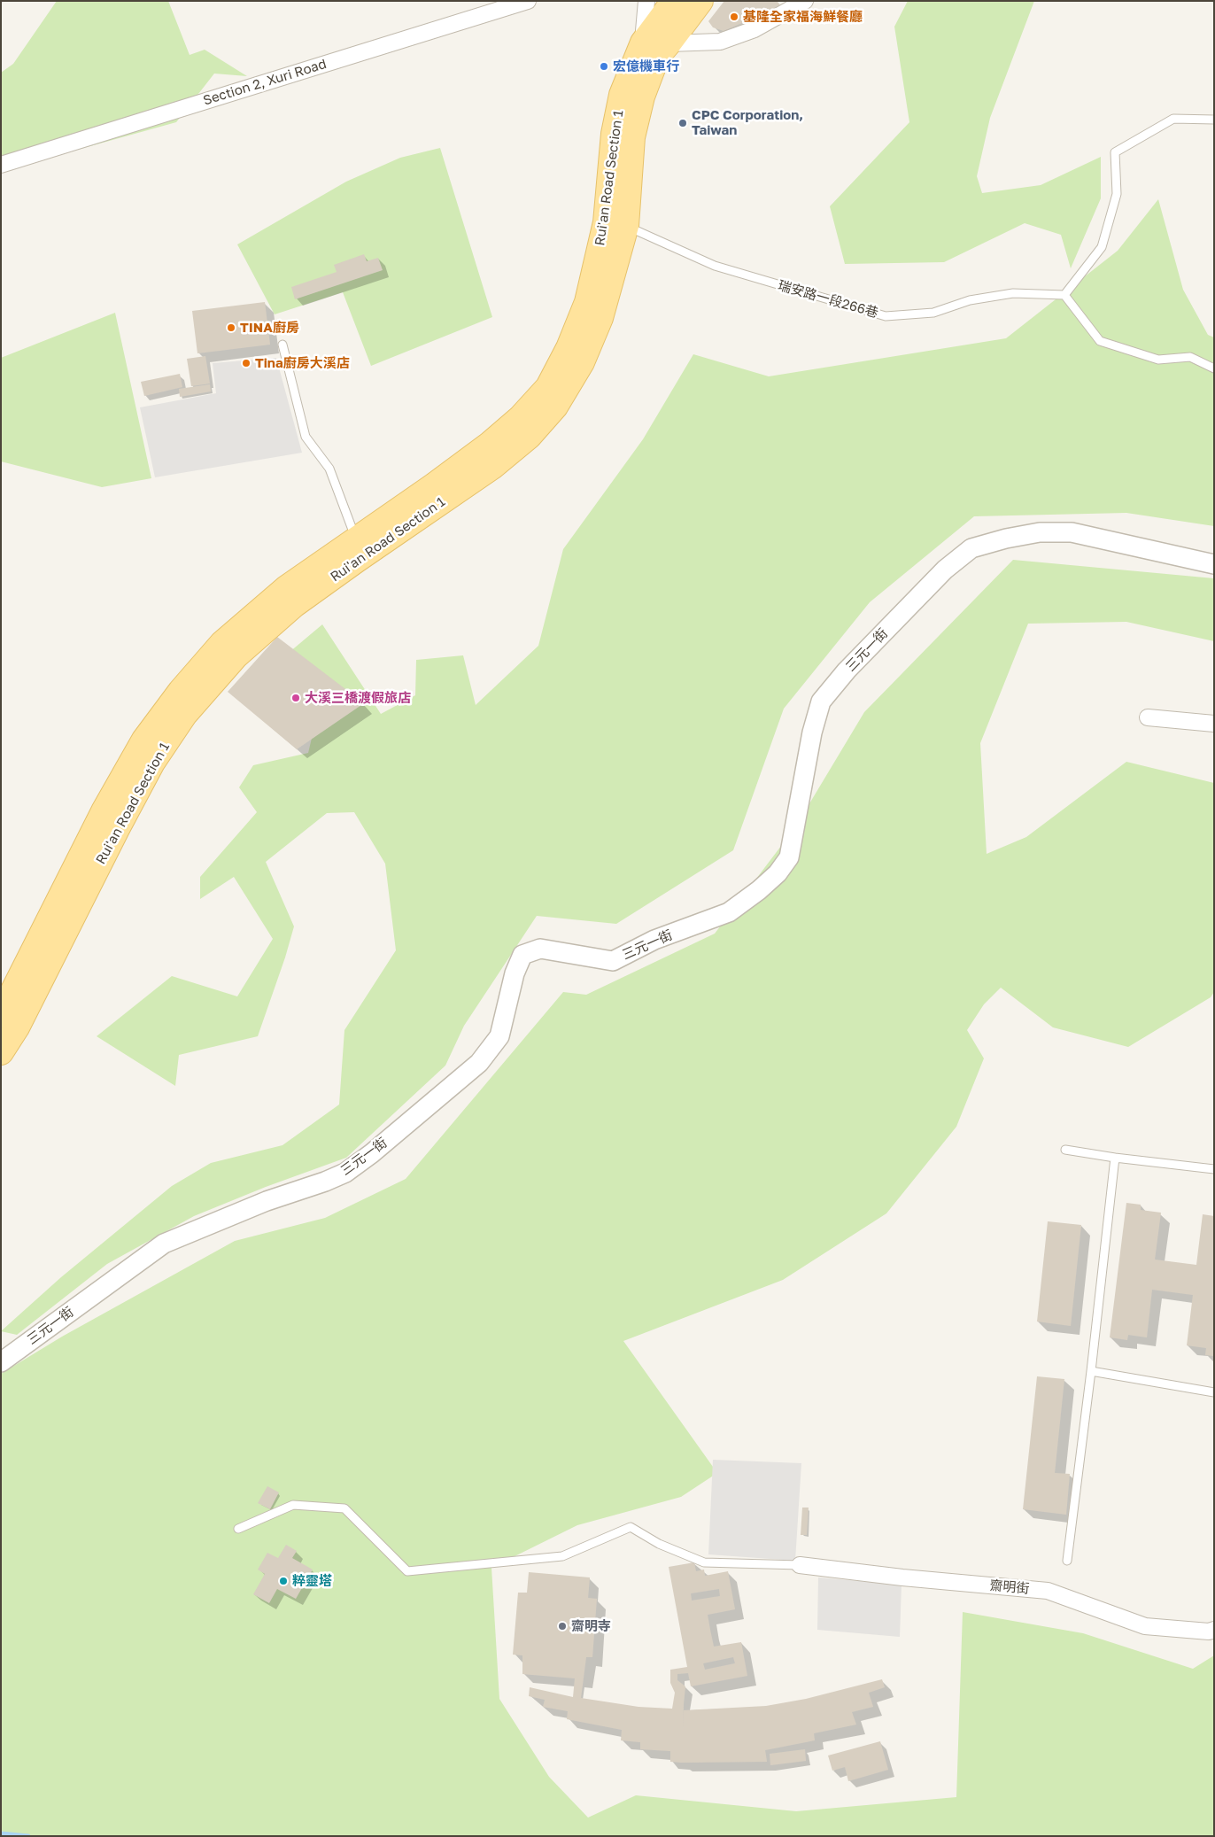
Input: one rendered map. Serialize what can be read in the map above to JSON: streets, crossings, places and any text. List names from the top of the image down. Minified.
{"streets":{"main road":["Rui'an Road Section 1"],"street":["Section 2, Xuri Road","三元一街","齋明街"],"lane":["瑞安路一段266巷"]},"crossings":[["Rui'an Road Section 1","瑞安路一段266巷"]],"places":["基隆全家福海鮮餐廳","宏億機車行","CPC Corporation, Taiwan","TINA廚房","Tina廚房大溪店","大溪三橋渡假旅店","粹靈塔","齋明寺"]}
